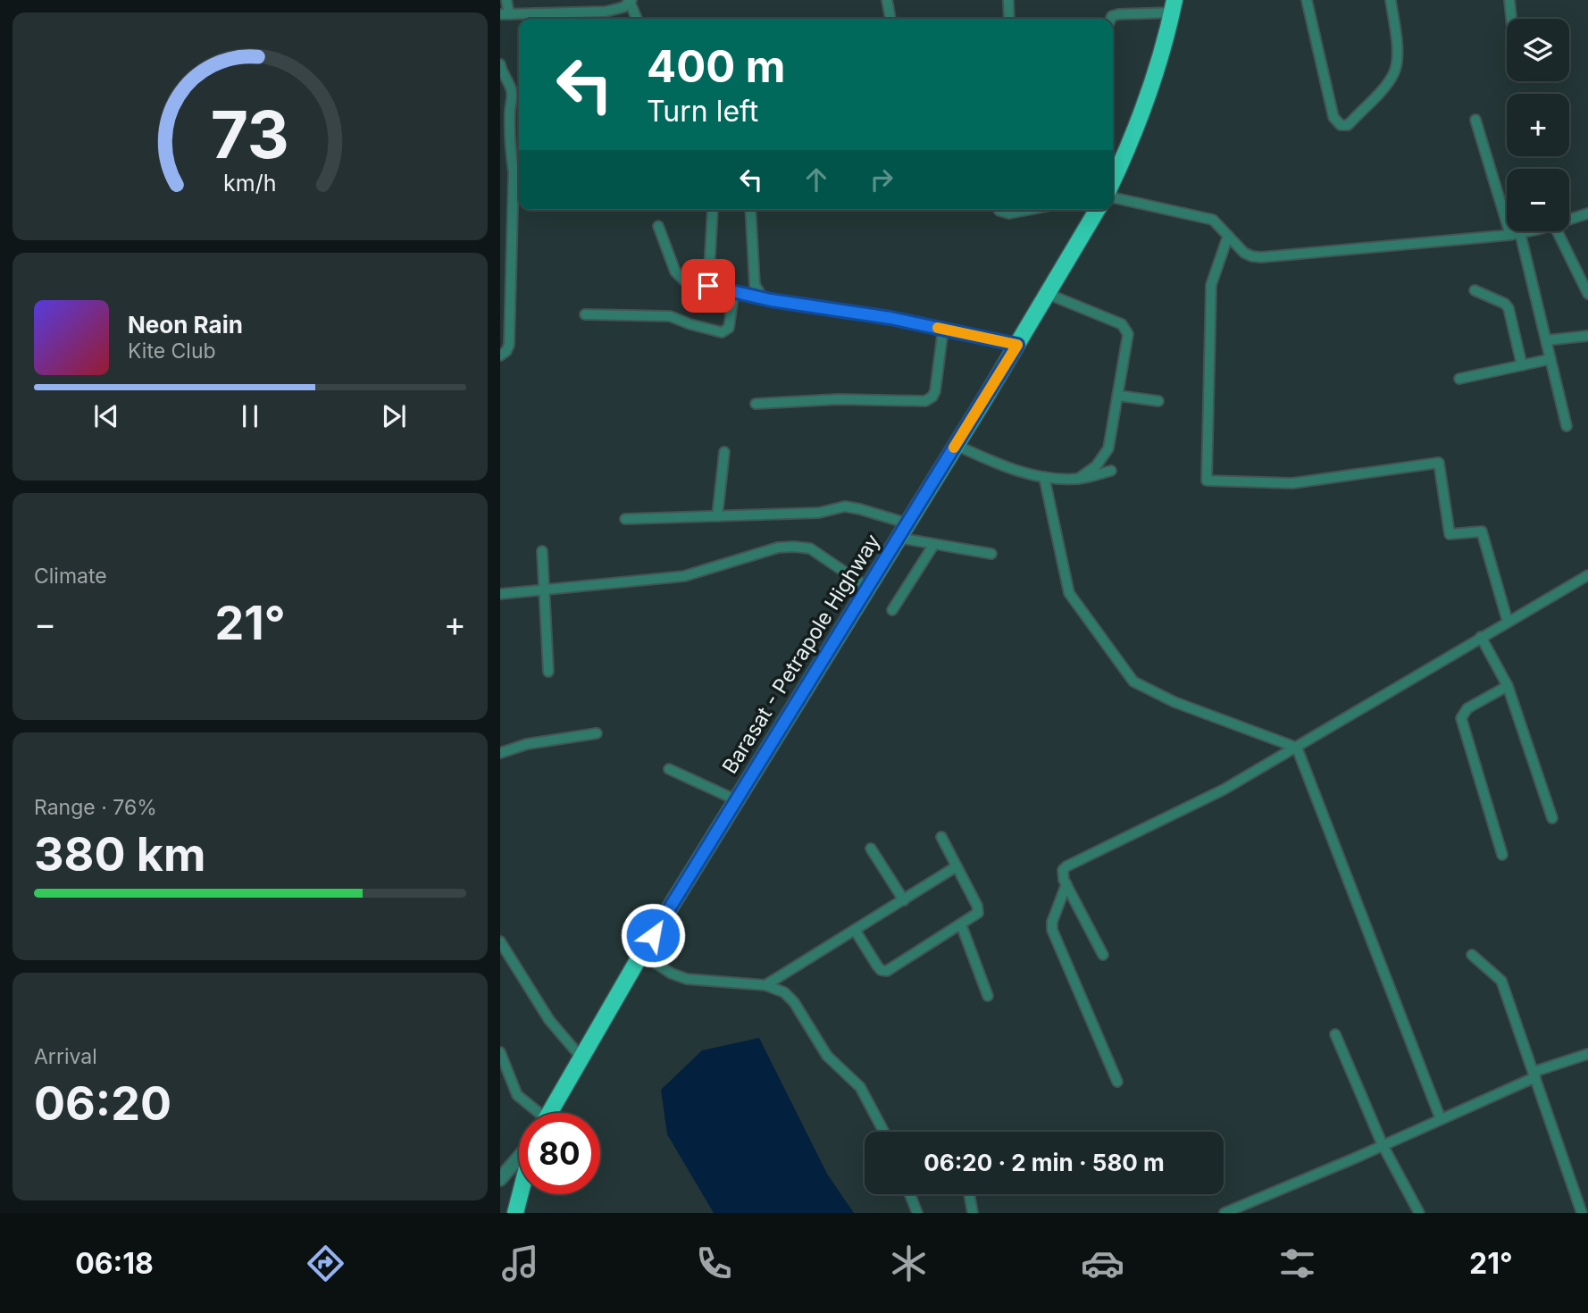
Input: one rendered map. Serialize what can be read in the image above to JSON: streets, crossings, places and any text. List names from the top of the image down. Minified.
{"streets":{"highway":["Barasat - Petrapole Highway"]},"page":{"map_buttons":["+","−"],"turn":["400 m","Turn left"],"song":["Neon Rain","Kite Club"],"tile":["Climate",["Range · 76%","380 km"],["Arrival","06:20"]],"heat":["−","21°","+"],"limit":"80","trip":"06:20 · 2 min · 580 m","tabs":["06:18","21°"],"gauge":["73","km/h"]}}
